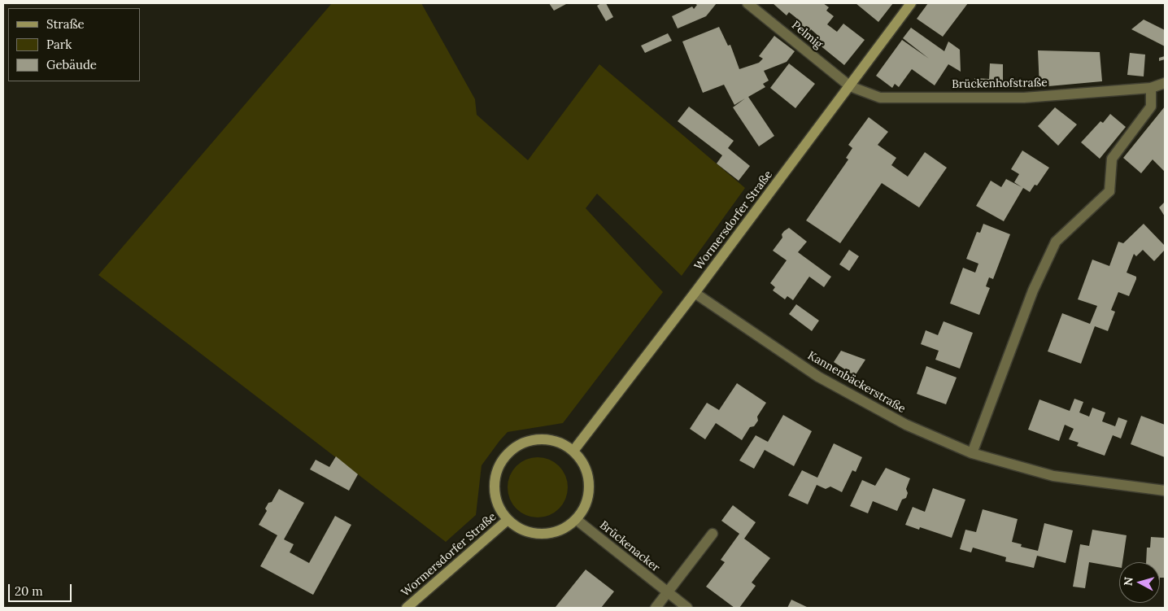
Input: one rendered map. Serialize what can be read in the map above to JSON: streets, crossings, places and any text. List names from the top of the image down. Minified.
{"streets":{"main road":["Wormersdorfer Straße"],"street":["Pelmig","Brückenhofstraße","Kannenbäckerstraße","Brückenacker"]},"crossings":[["Pelmig","Brückenhofstraße"],["Pelmig","Wormersdorfer Straße"],["Brückenhofstraße","Wormersdorfer Straße"],["Wormersdorfer Straße","Kannenbäckerstraße"],["Wormersdorfer Straße","Brückenacker"]],"legend":["Straße","Park","Gebäude"],"scale_bar":"20 m","north":"left"}
